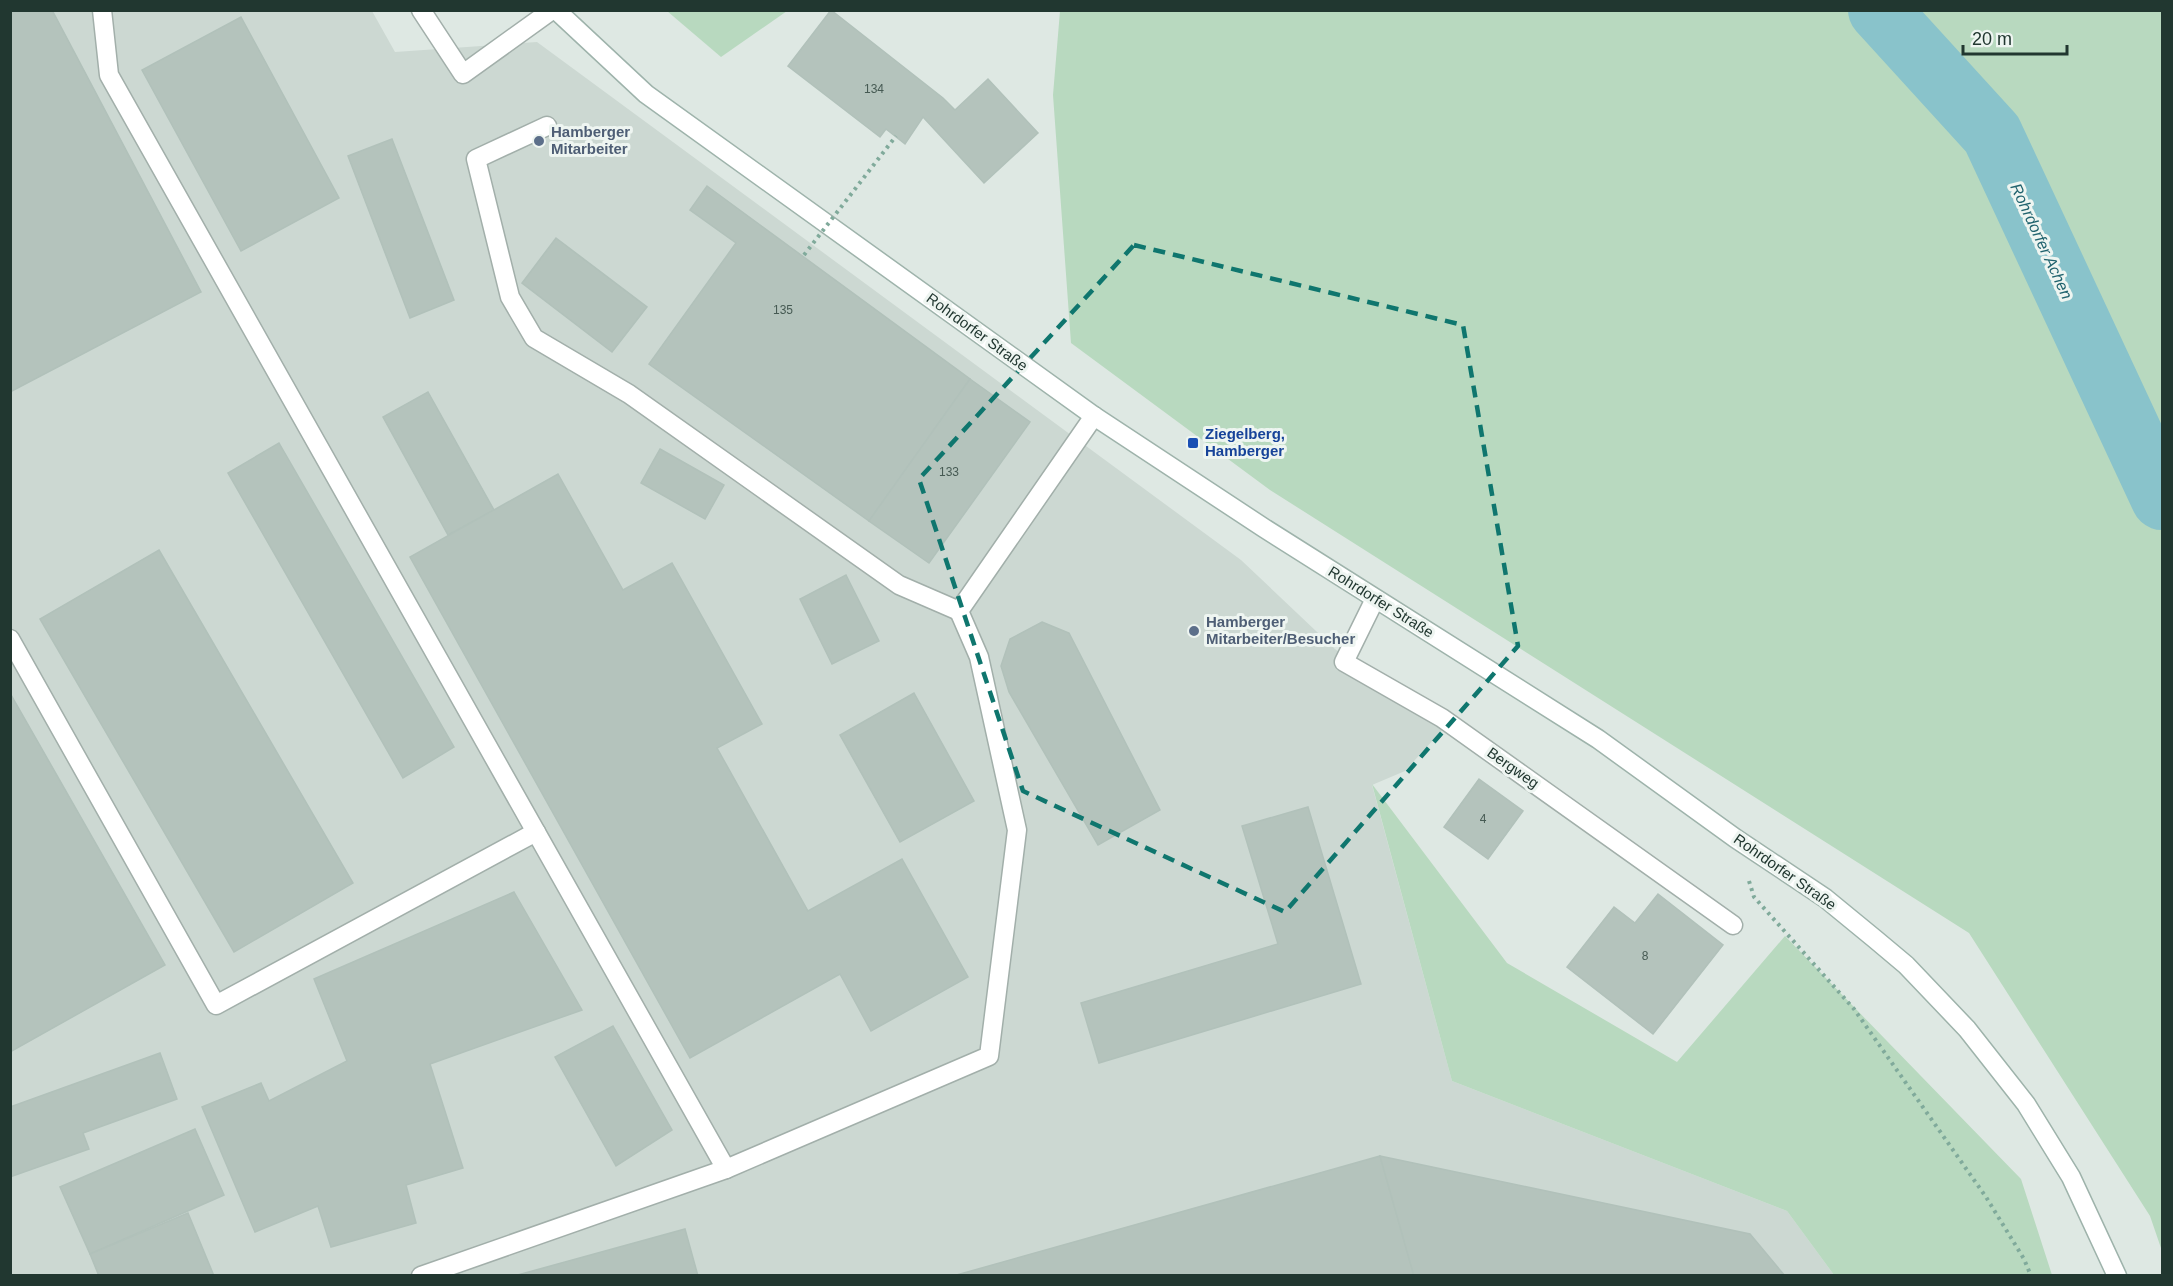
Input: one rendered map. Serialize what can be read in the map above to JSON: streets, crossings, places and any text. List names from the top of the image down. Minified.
{"streets":{"main road":["Rohrdorfer Straße","Bergweg"]},"crossings":[["Rohrdorfer Straße","Bergweg"]],"water":["Rohrdorfer Achen"],"places":{"other":["Hamberger Mitarbeiter","Hamberger Mitarbeiter/Besucher"],"transit":["Ziegelberg, Hamberger"]},"house_numbers":["134","135","133","4","8"],"scale_bar":"20 m"}
